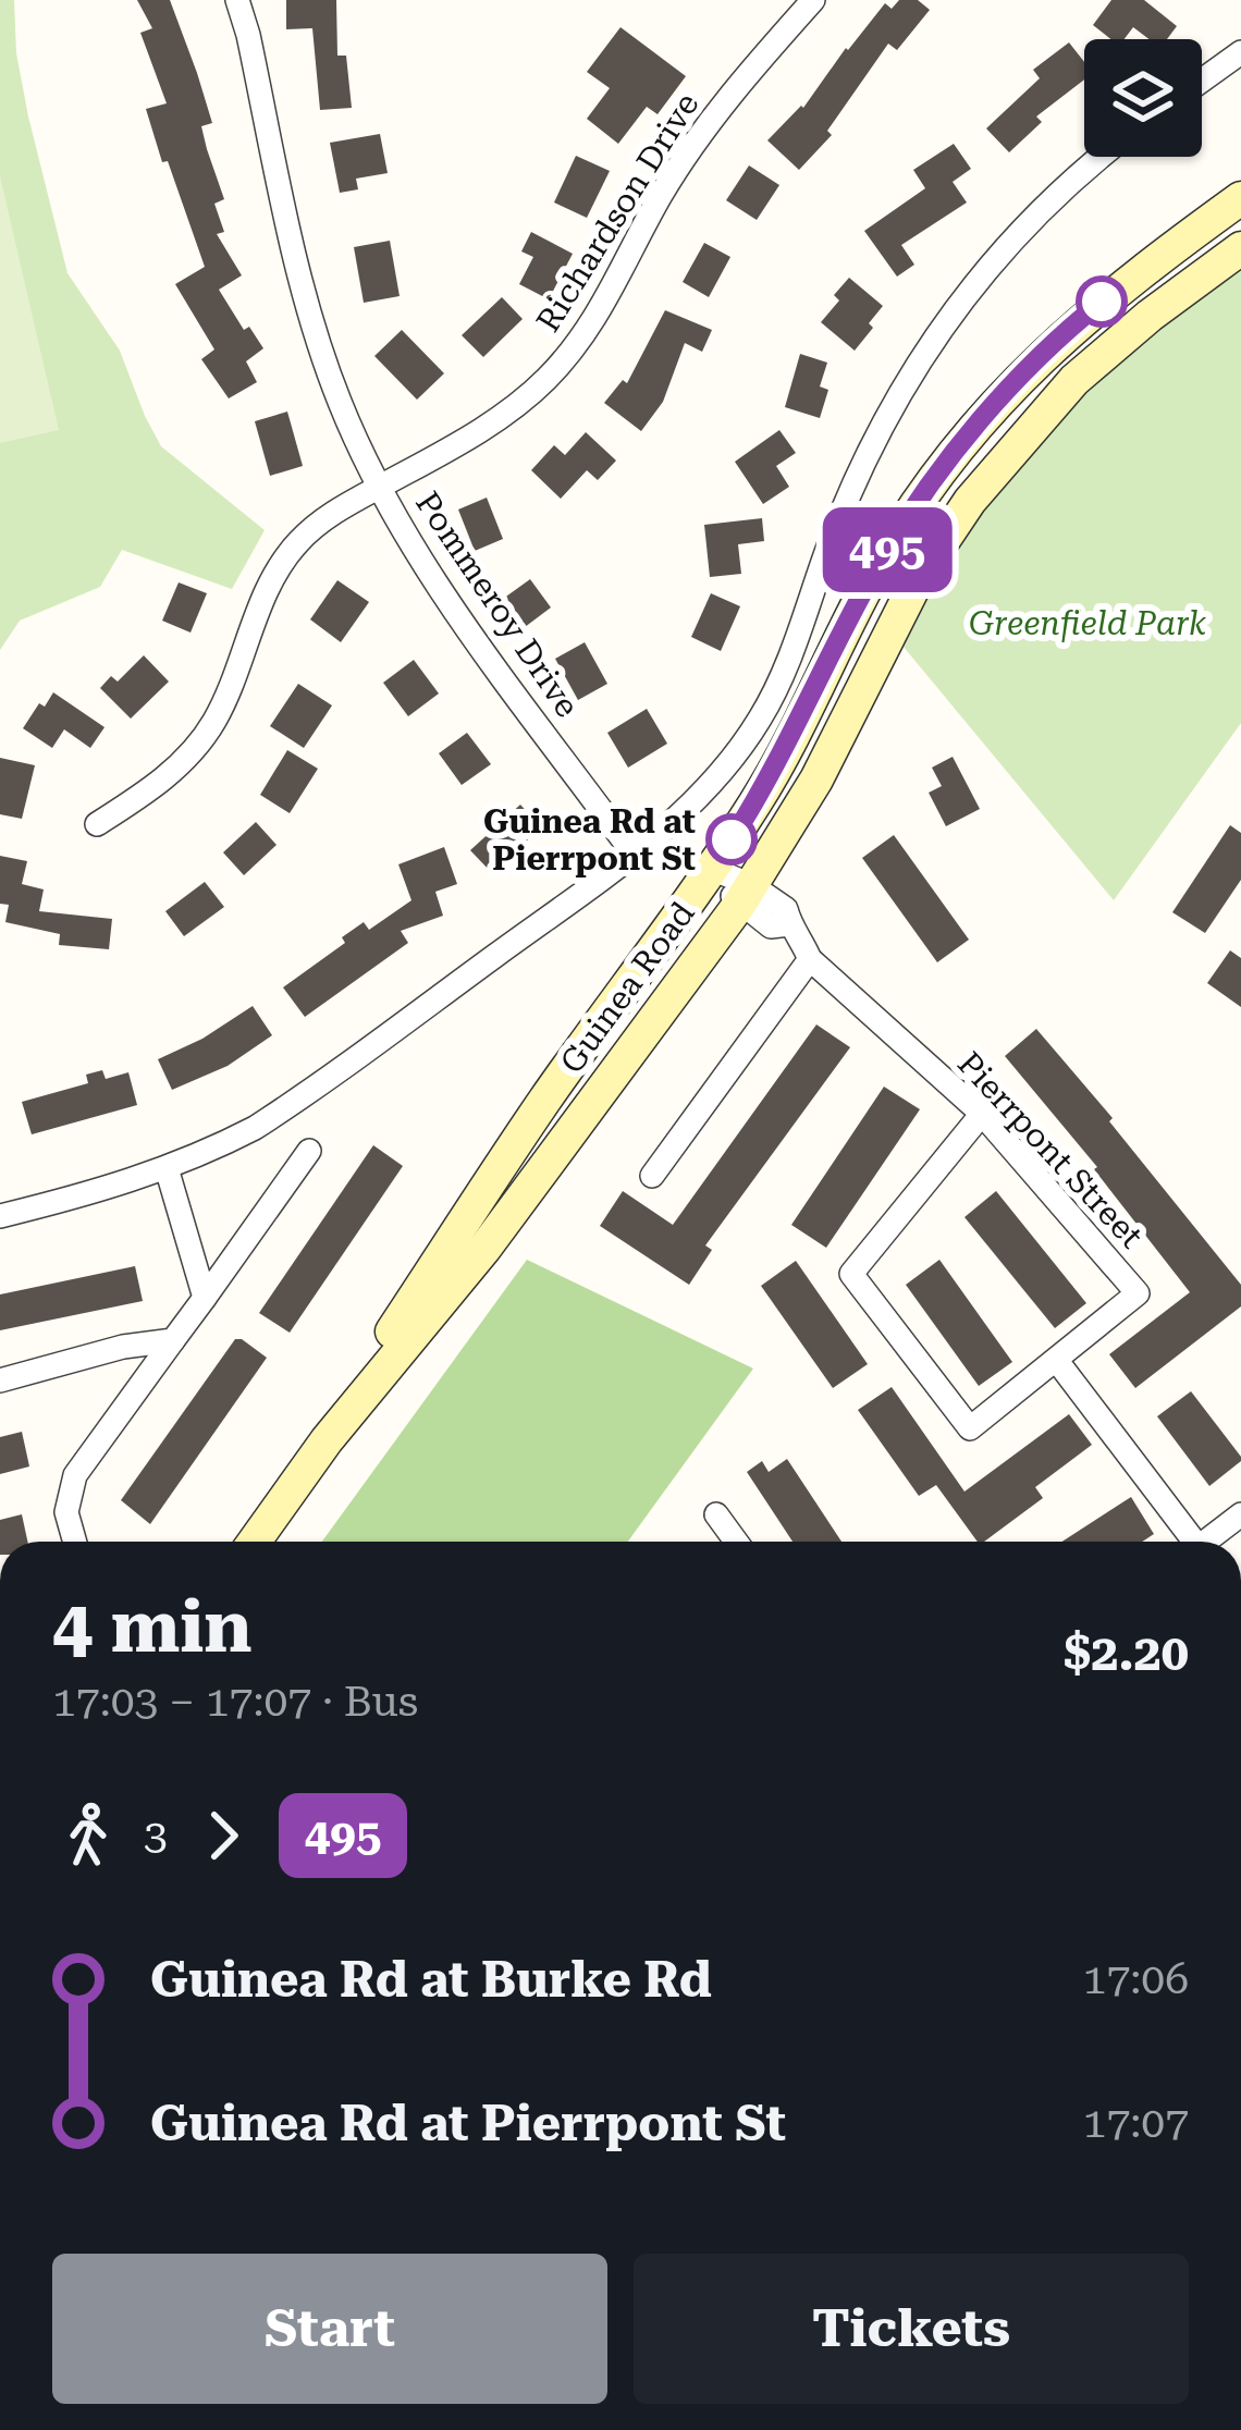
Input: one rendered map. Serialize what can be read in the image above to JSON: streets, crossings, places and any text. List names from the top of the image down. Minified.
{"streets":{"main road":["Guinea Road"],"street":["Richardson Drive","Pommeroy Drive","Pierrpont Street"]},"crossings":[["Richardson Drive","Pommeroy Drive"],["Guinea Road","Pierrpont Street"]],"parks":["Greenfield Park"],"places":["Guinea Rd at Pierrpont St"],"lines":["bus line 495"],"page":{"on_map":"495","heading":["4 min","17:03 – 17:07 · Bus","$2.20"],"legs":["3","495"],"list":[{"name":"Guinea Rd at Burke Rd","value":"17:06"},{"name":"Guinea Rd at Pierrpont St","value":"17:07"}],"buttons":["Start","Tickets"]}}
